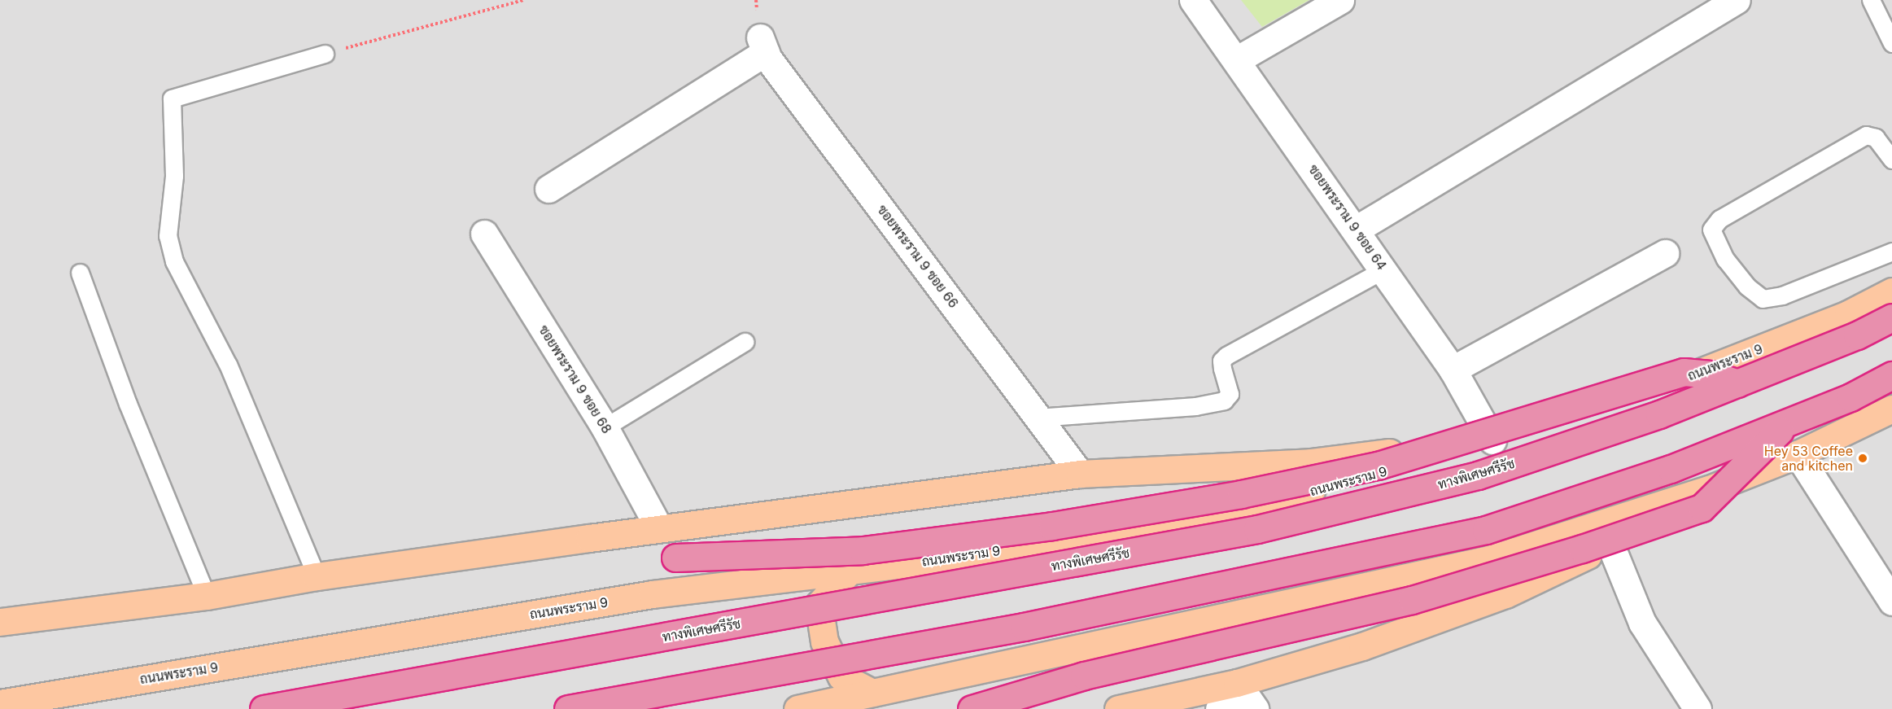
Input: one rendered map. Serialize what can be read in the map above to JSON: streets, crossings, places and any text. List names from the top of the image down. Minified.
{"streets":{"highway":["ทางพิเศษศรีรัช"],"main road":["ถนนพระราม 9"],"street":["ซอยพระราม 9 ซอย 64","ซอยพระราม 9 ซอย 66","ซอยพระราม 9 ซอย 68"]},"crossings":[["ซอยพระราม 9 ซอย 64","ถนนพระราม 9"]],"places":["Hey 53 Coffee and kitchen"]}
